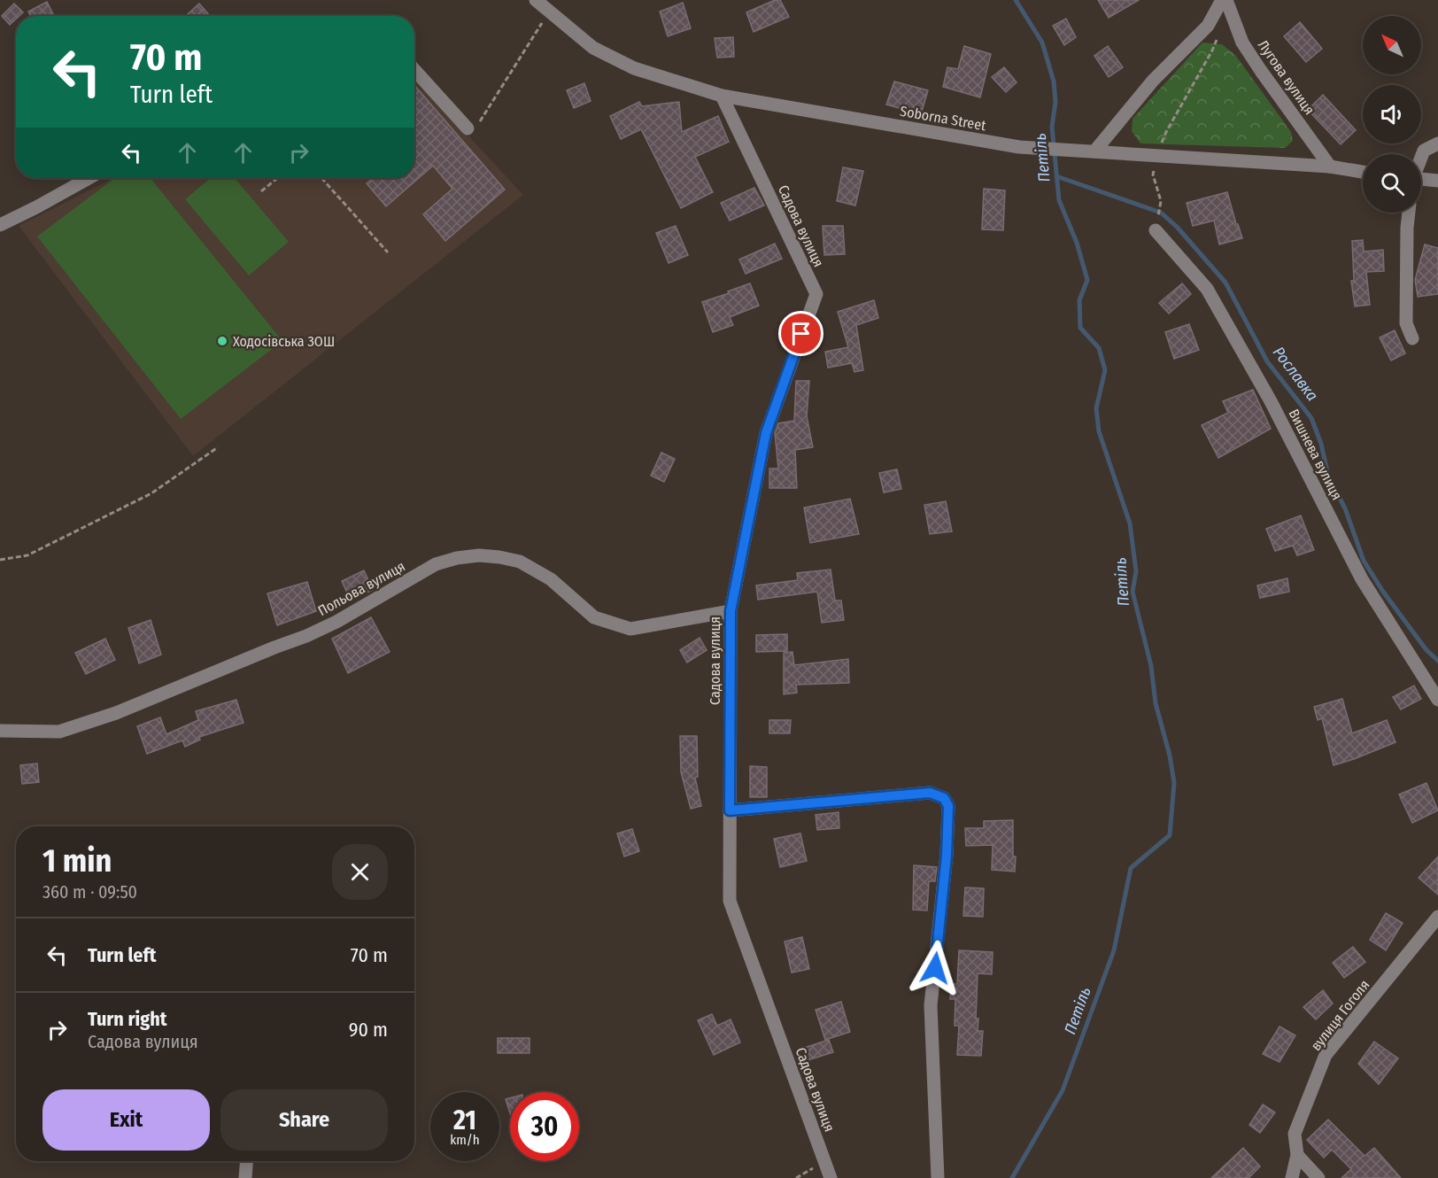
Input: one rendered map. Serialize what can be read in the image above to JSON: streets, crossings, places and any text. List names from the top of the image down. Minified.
{"streets":{"street":["Лугова вулиця","Soborna Street","Садова вулиця","Вишнева вулиця","Польова вулиця","вулиця Гоголя"]},"crossings":[["Лугова вулиця","Soborna Street"],["Soborna Street","Садова вулиця"],["Садова вулиця","Польова вулиця"]],"water":["Петіль","Рославка"],"places":["Ходосівська ЗОШ"],"north":"top left","page":{"turn":["70 m","Turn left"],"heading":["1 min","360 m · 09:50"],"list":[{"name":"Turn left","value":"70 m"},{"name":"Turn right","note":"Садова вулиця","value":"90 m"}],"buttons":["Exit","Share"],"speed":"21 km/h","limit":"30"}}
